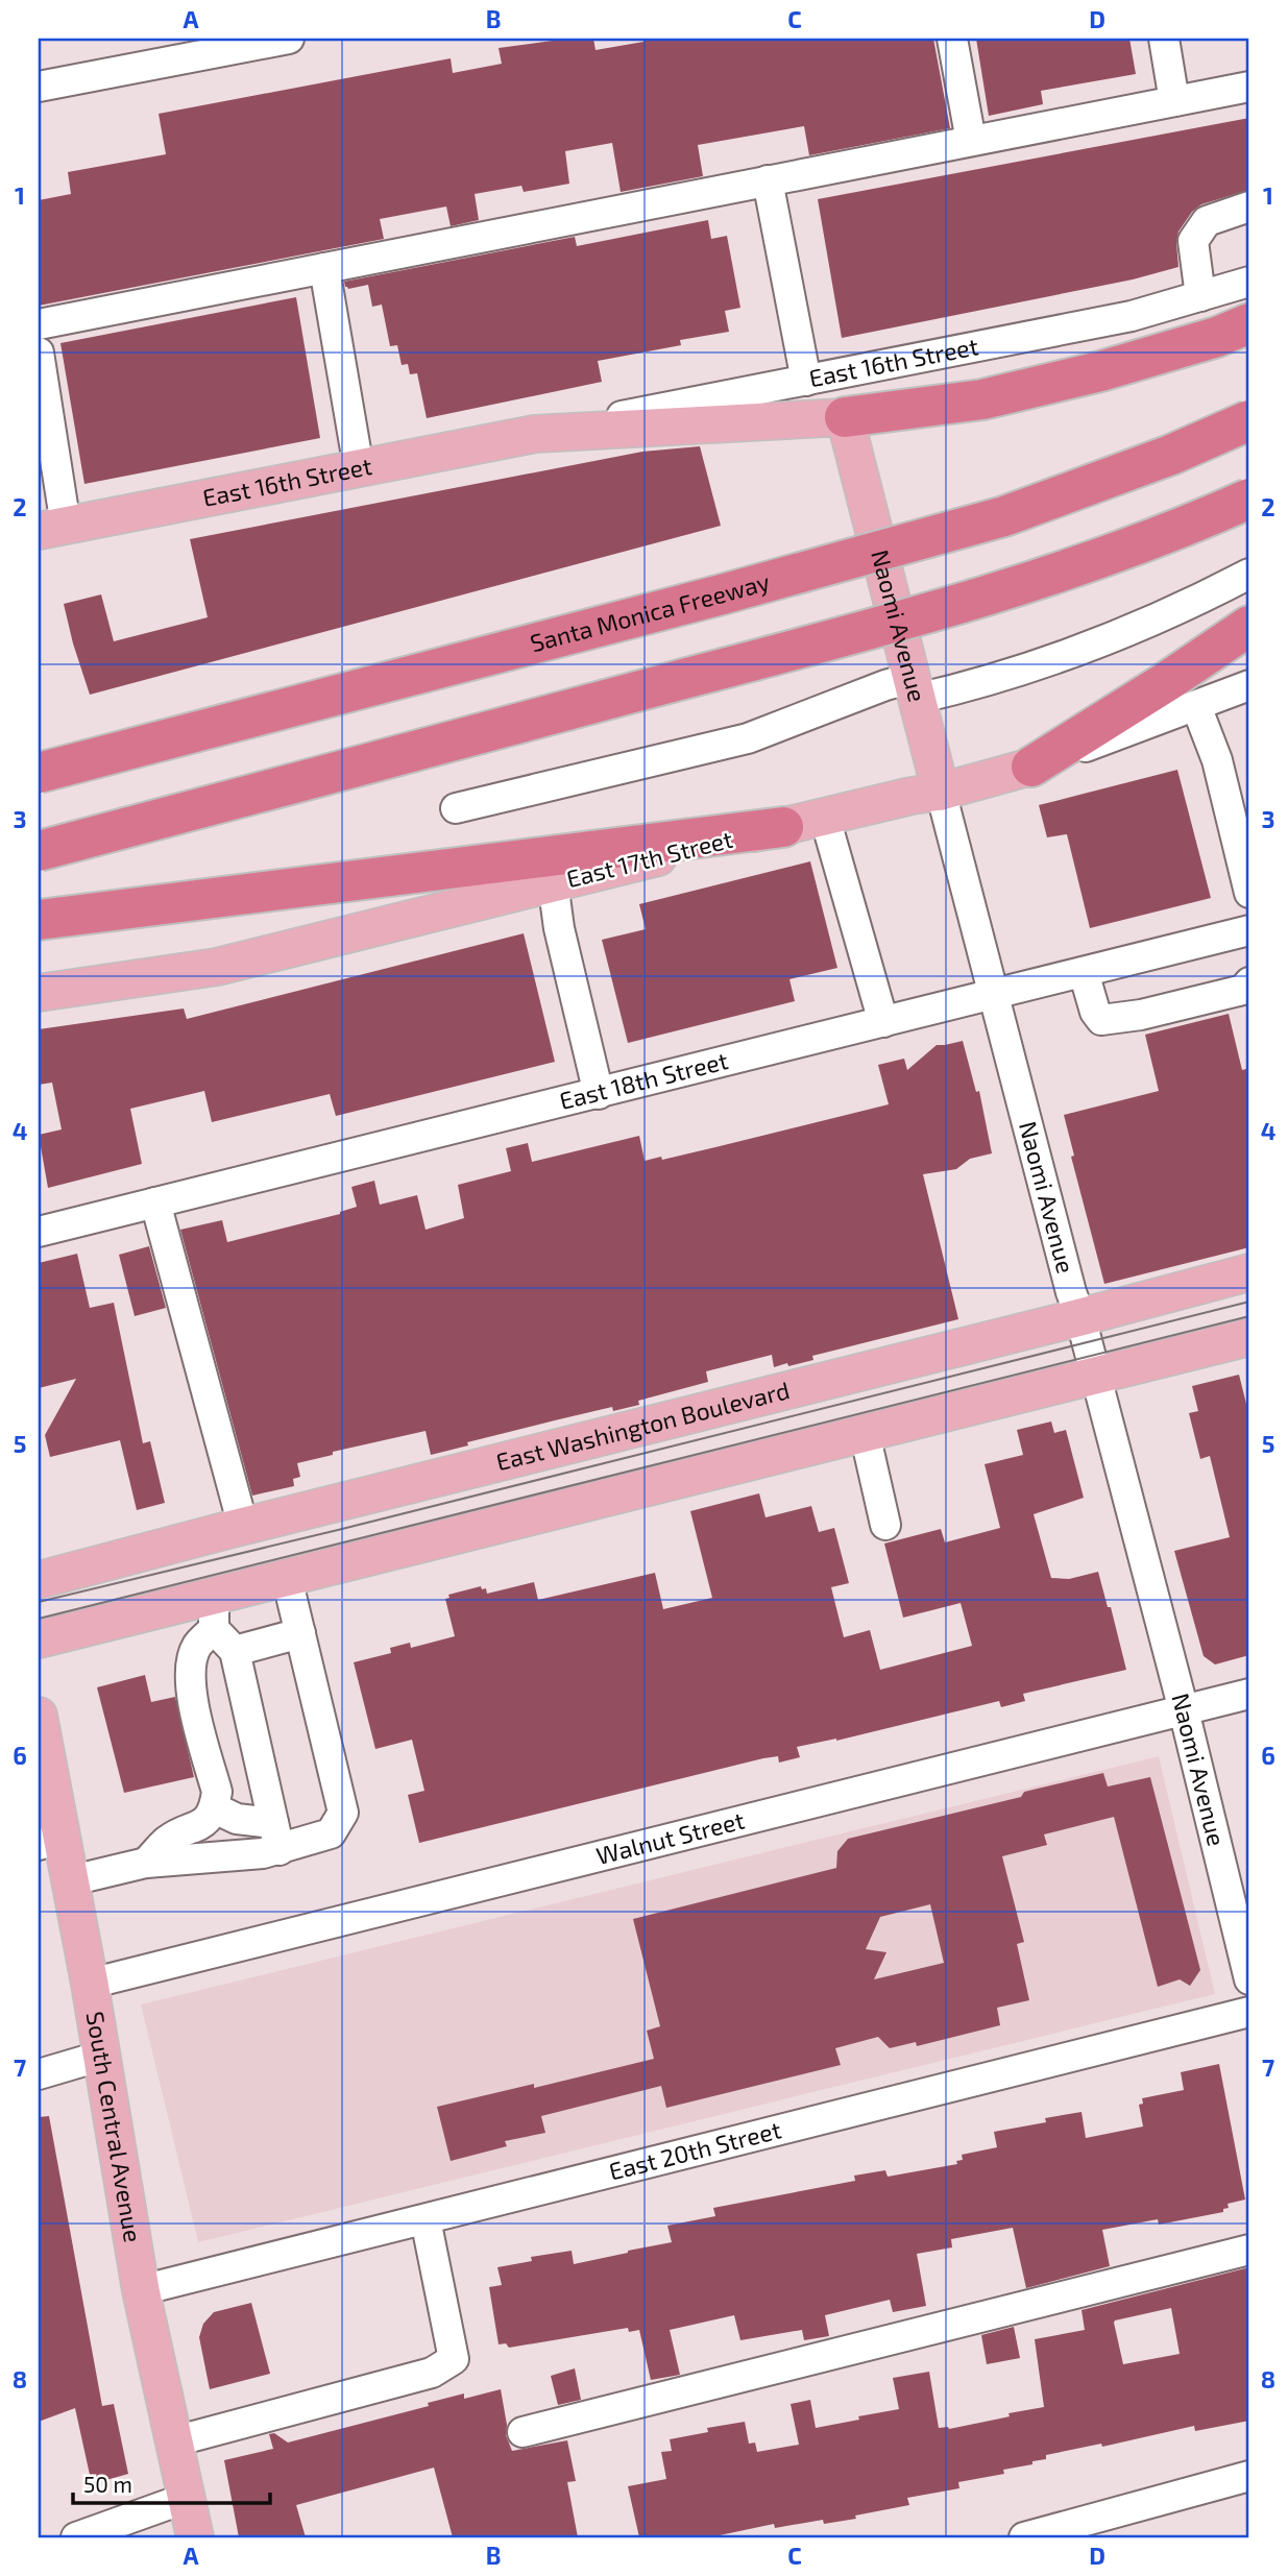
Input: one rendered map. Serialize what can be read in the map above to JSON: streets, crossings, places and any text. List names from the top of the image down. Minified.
{"streets":{"highway":["Santa Monica Freeway"],"main road":["East 16th Street","Naomi Avenue","East 17th Street","East Washington Boulevard","South Central Avenue"],"street":["East 18th Street","Walnut Street","East 20th Street"]},"crossings":[["East 16th Street","Naomi Avenue"],["Naomi Avenue","East 17th Street"],["Naomi Avenue","East 18th Street"],["Naomi Avenue","East Washington Boulevard"],["Naomi Avenue","Walnut Street"],["Walnut Street","South Central Avenue"],["South Central Avenue","East 20th Street"]],"scale_bar":"50 m","grid":{"columns":["A","B","C","D"],"rows":["1","2","3","4","5","6","7","8"]}}
